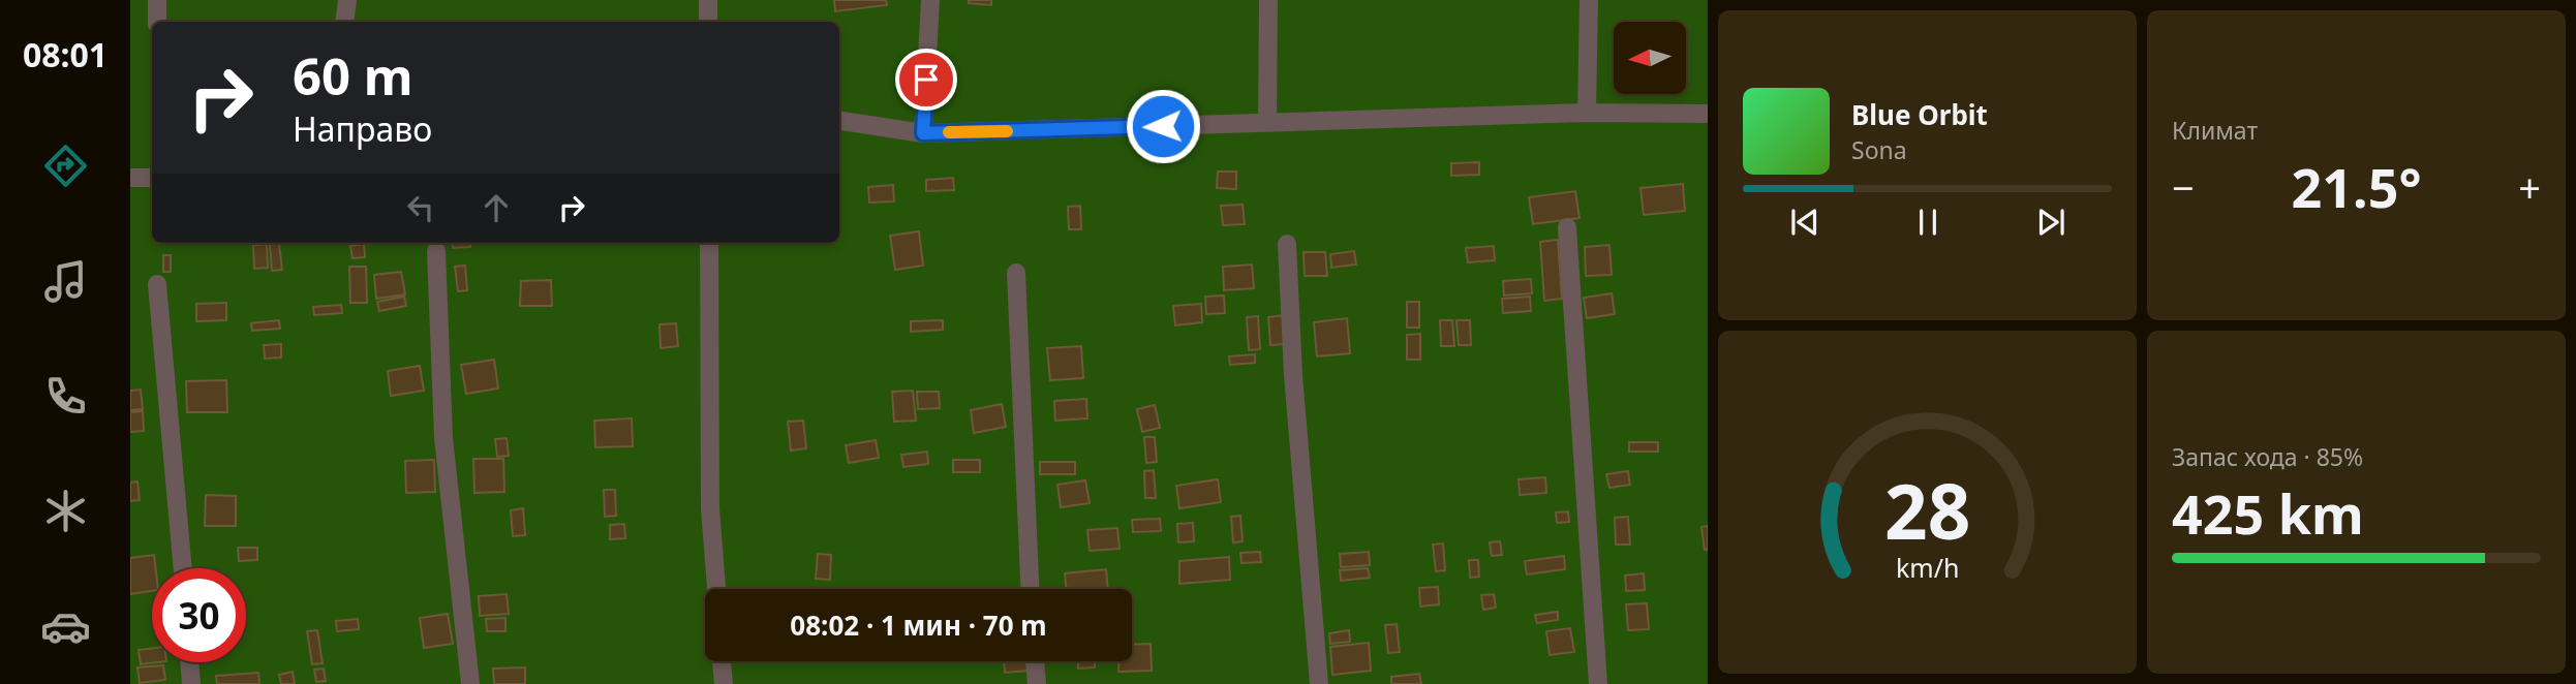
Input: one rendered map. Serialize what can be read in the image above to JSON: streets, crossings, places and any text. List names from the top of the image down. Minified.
{"north":"left","page":{"tabs":"08:01","tile":["Климат",["Запас хода · 85%","425 km"]],"turn":["60 m","Направо"],"song":["Blue Orbit","Sona"],"heat":["−","21.5°","+"],"limit":"30","trip":"08:02 · 1 мин · 70 m","gauge":["28","km/h"]}}
